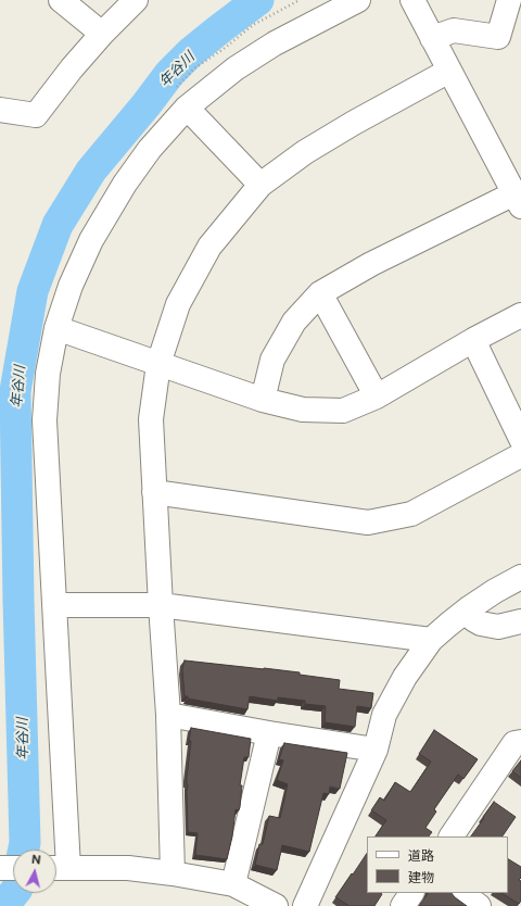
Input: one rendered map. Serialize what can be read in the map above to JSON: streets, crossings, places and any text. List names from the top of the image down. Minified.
{"water":["年谷川"],"legend":["道路","建物"],"north":"top"}
